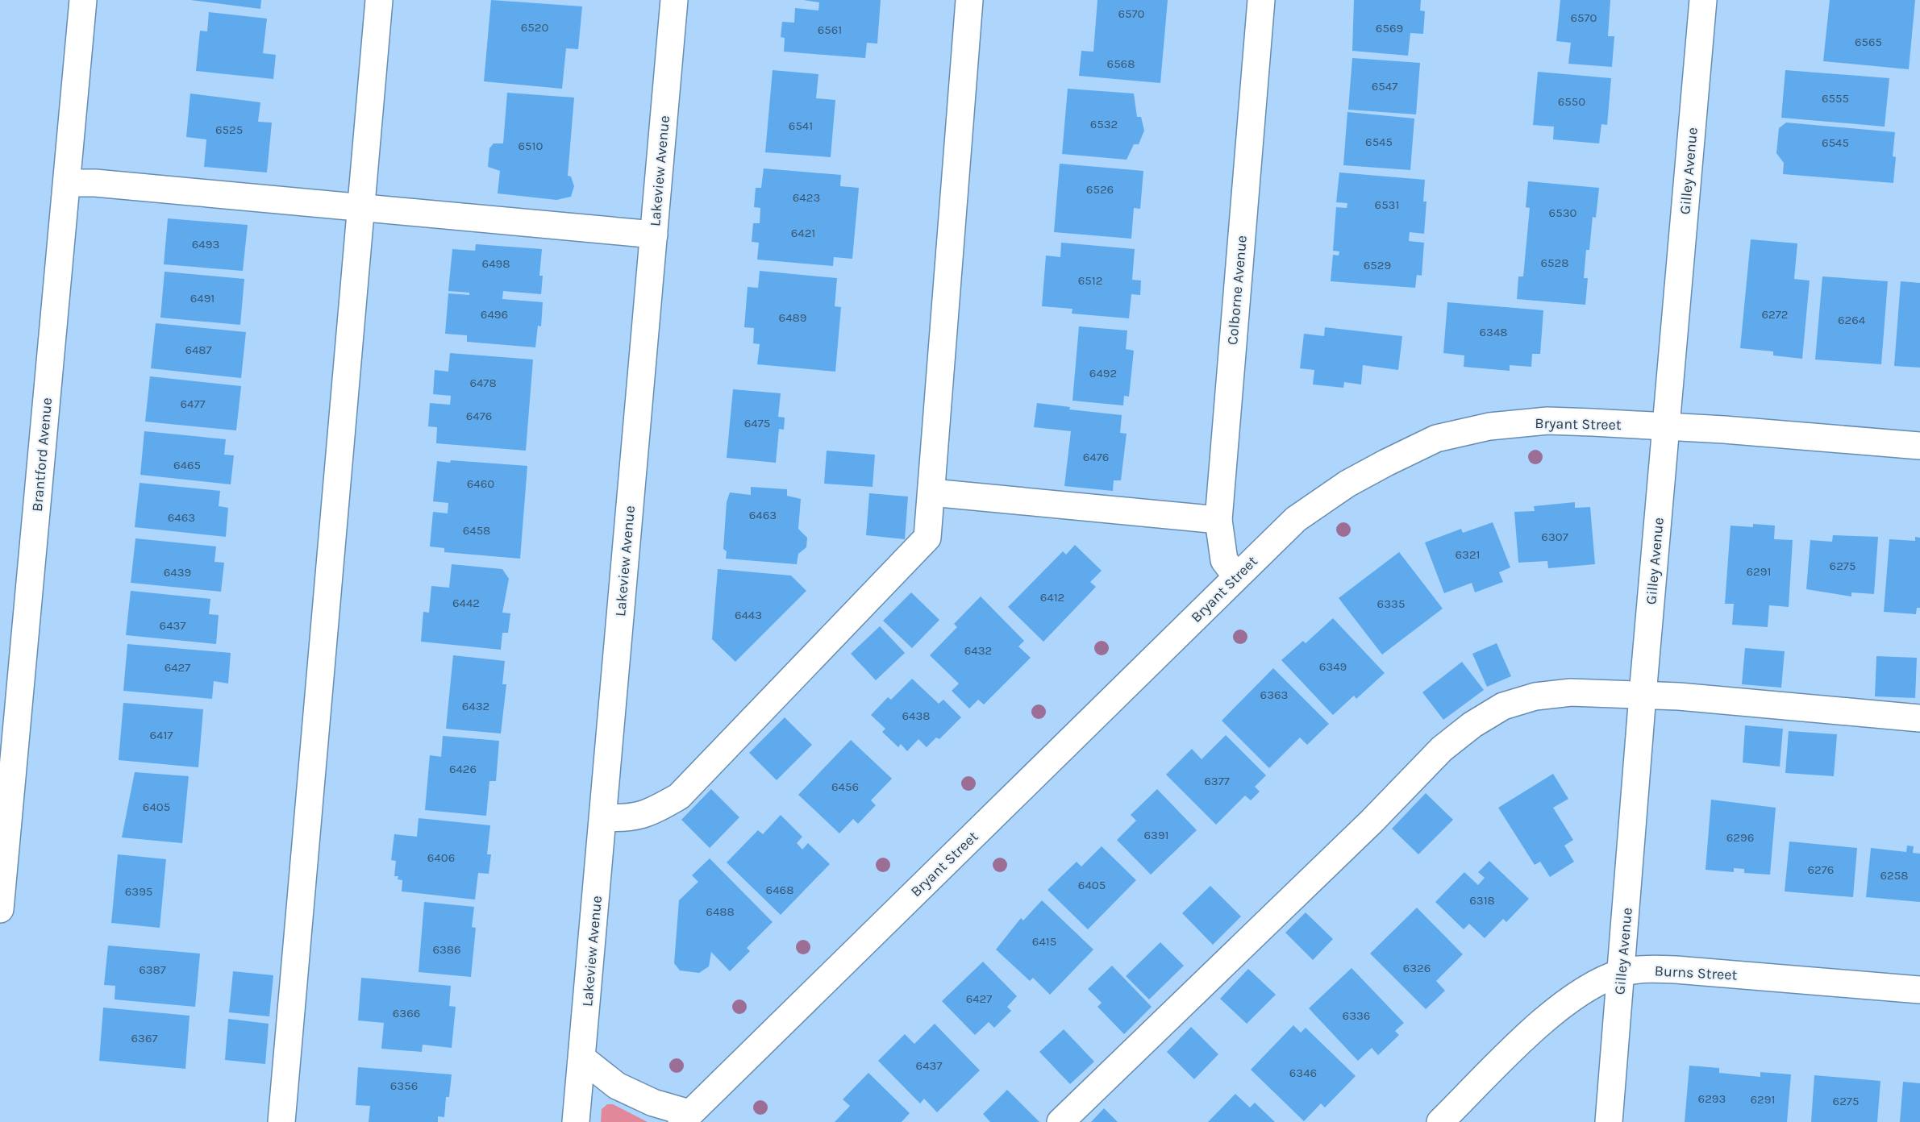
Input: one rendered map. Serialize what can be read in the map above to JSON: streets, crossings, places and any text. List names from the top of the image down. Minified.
{"streets":{"street":["Lakeview Avenue","Gilley Avenue","Colborne Avenue","Bryant Street","Brantford Avenue","Burns Street"]},"crossings":[["Lakeview Avenue","Bryant Street"],["Gilley Avenue","Bryant Street"],["Gilley Avenue","Burns Street"],["Colborne Avenue","Bryant Street"]],"house_numbers":["6570","6570","6520","6569","6561","6565","6568","6547","6555","6550","6532","6541","6525","6545","6545","6510","6526","6423","6531","6530","6421","6493","6528","6498","6529","6512","6491","6496","6272","6489","6264","6348","6487","6492","6478","6477","6476","6475","6476","6465","6460","6463","6463","6458","6307","6321","6275","6291","6439","6412","6442","6335","6443","6437","6432","6349","6427","6363","6432","6438","6417","6426","6377","6456","6405","6391","6296","6406","6276","6258","6405","6468","6395","6318","6488","6415","6386","6326","6387","6427","6366","6336","6367","6437","6346","6356","6293","6291","6275"]}
